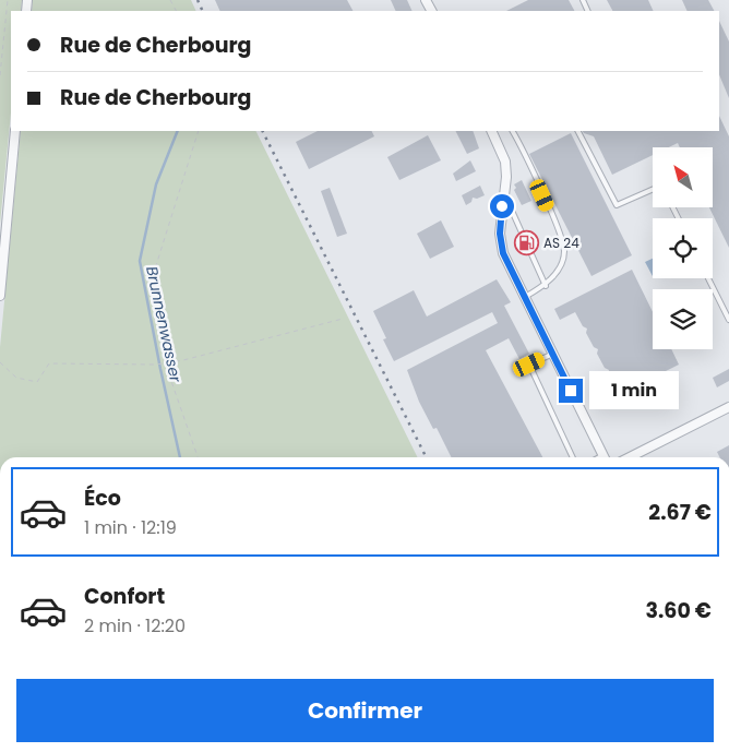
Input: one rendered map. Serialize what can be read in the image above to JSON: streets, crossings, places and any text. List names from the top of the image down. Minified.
{"water":["Brunnenwasser"],"places":{"fuel station":["AS 24"]},"north":"top left","page":{"banner":["Rue de Cherbourg","Rue de Cherbourg"],"bubble":"1 min","list":[{"name":"Éco","note":"1 min · 12:19","value":"2.67 €"},{"name":"Confort","note":"2 min · 12:20","value":"3.60 €"}],"buttons":"Confirmer"}}
